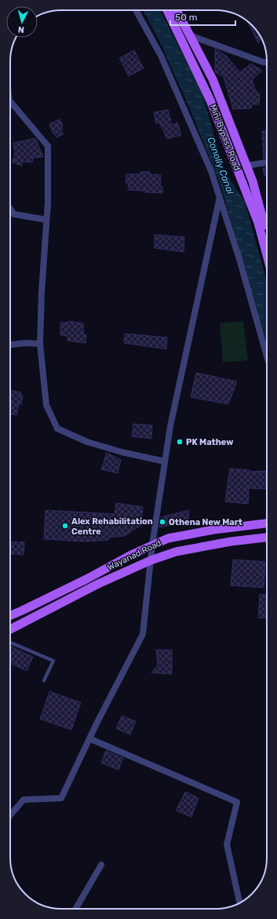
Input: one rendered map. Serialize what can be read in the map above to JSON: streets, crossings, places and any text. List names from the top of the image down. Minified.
{"streets":{"main road":["Mini Bypass Road","Wayanad Road"]},"water":["Conolly Canal"],"places":["PK Mathew","Othena New Mart","Alex Rehabilitation Centre"],"scale_bar":"50 m","north":"bottom"}
